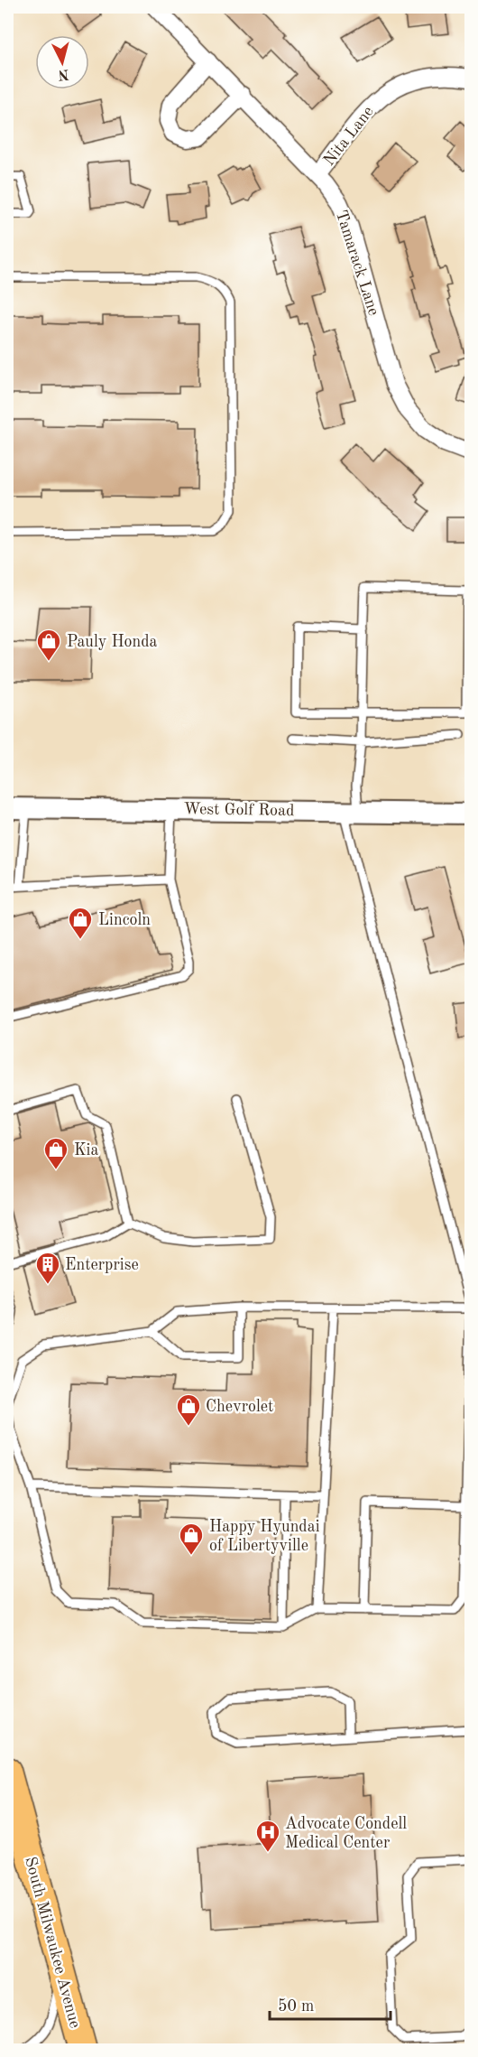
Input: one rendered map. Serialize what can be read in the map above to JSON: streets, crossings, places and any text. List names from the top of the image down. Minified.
{"streets":{"main road":["South Milwaukee Avenue"],"street":["Nita Lane","Tamarack Lane","West Golf Road"]},"crossings":[["Nita Lane","Tamarack Lane"]],"places":{"shop":["Pauly Honda","Lincoln","Kia","Chevrolet","Happy Hyundai of Libertyville"],"building":["Enterprise"],"hospital":["Advocate Condell Medical Center"]},"scale_bar":"50 m","north":"bottom"}
